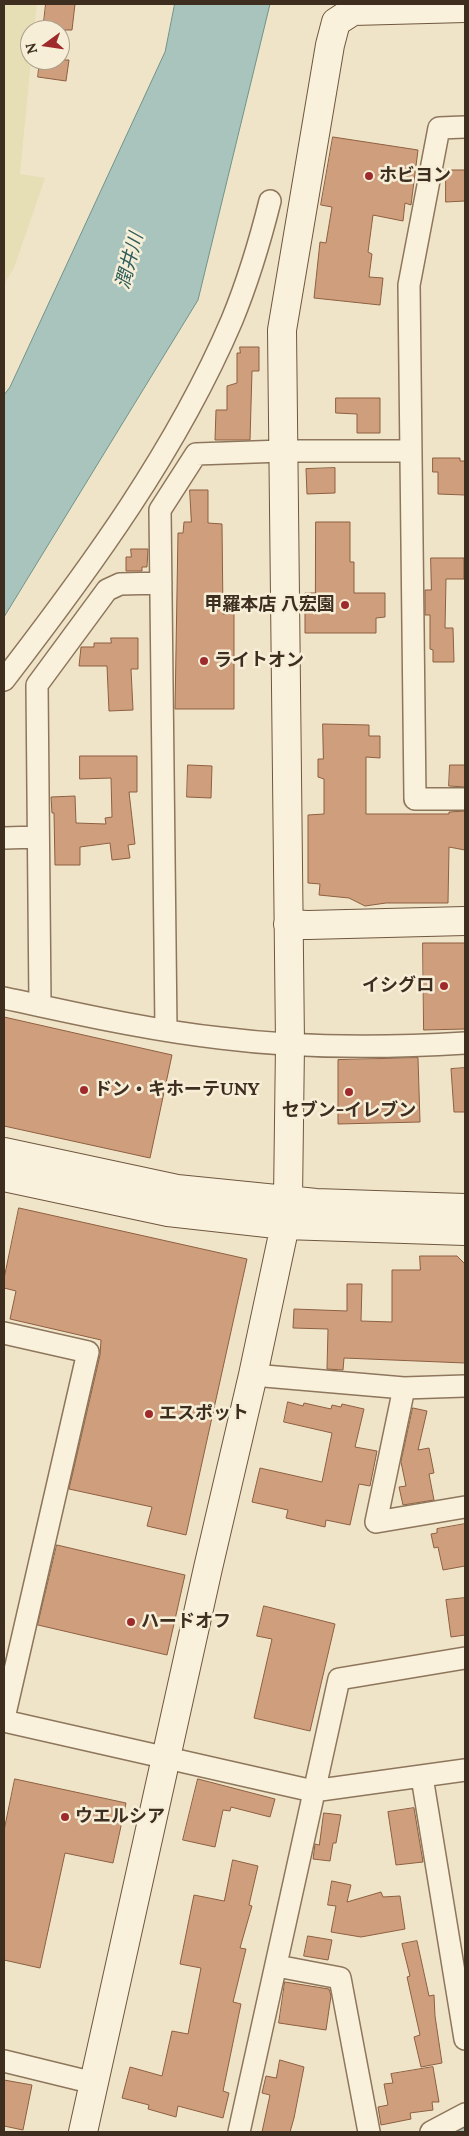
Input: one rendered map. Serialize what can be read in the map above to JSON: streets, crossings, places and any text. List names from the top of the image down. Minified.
{"water":["潤井川"],"places":["ホビヨン","甲羅本店 八宏園","ライトオン","イシグロ","ドン・キホーテUNY","セブン-イレブン","エスポット","ハードオフ","ウエルシア"],"north":"left"}
